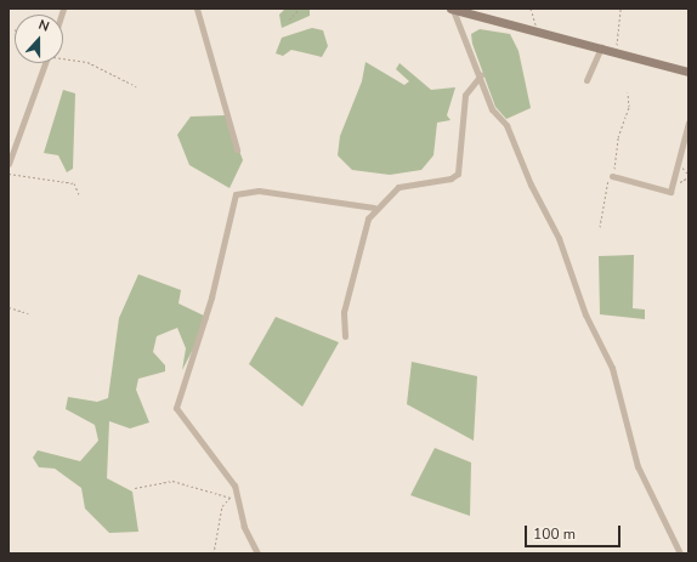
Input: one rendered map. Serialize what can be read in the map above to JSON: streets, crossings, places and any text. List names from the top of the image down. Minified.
{"scale_bar":"100 m","north":"top"}
